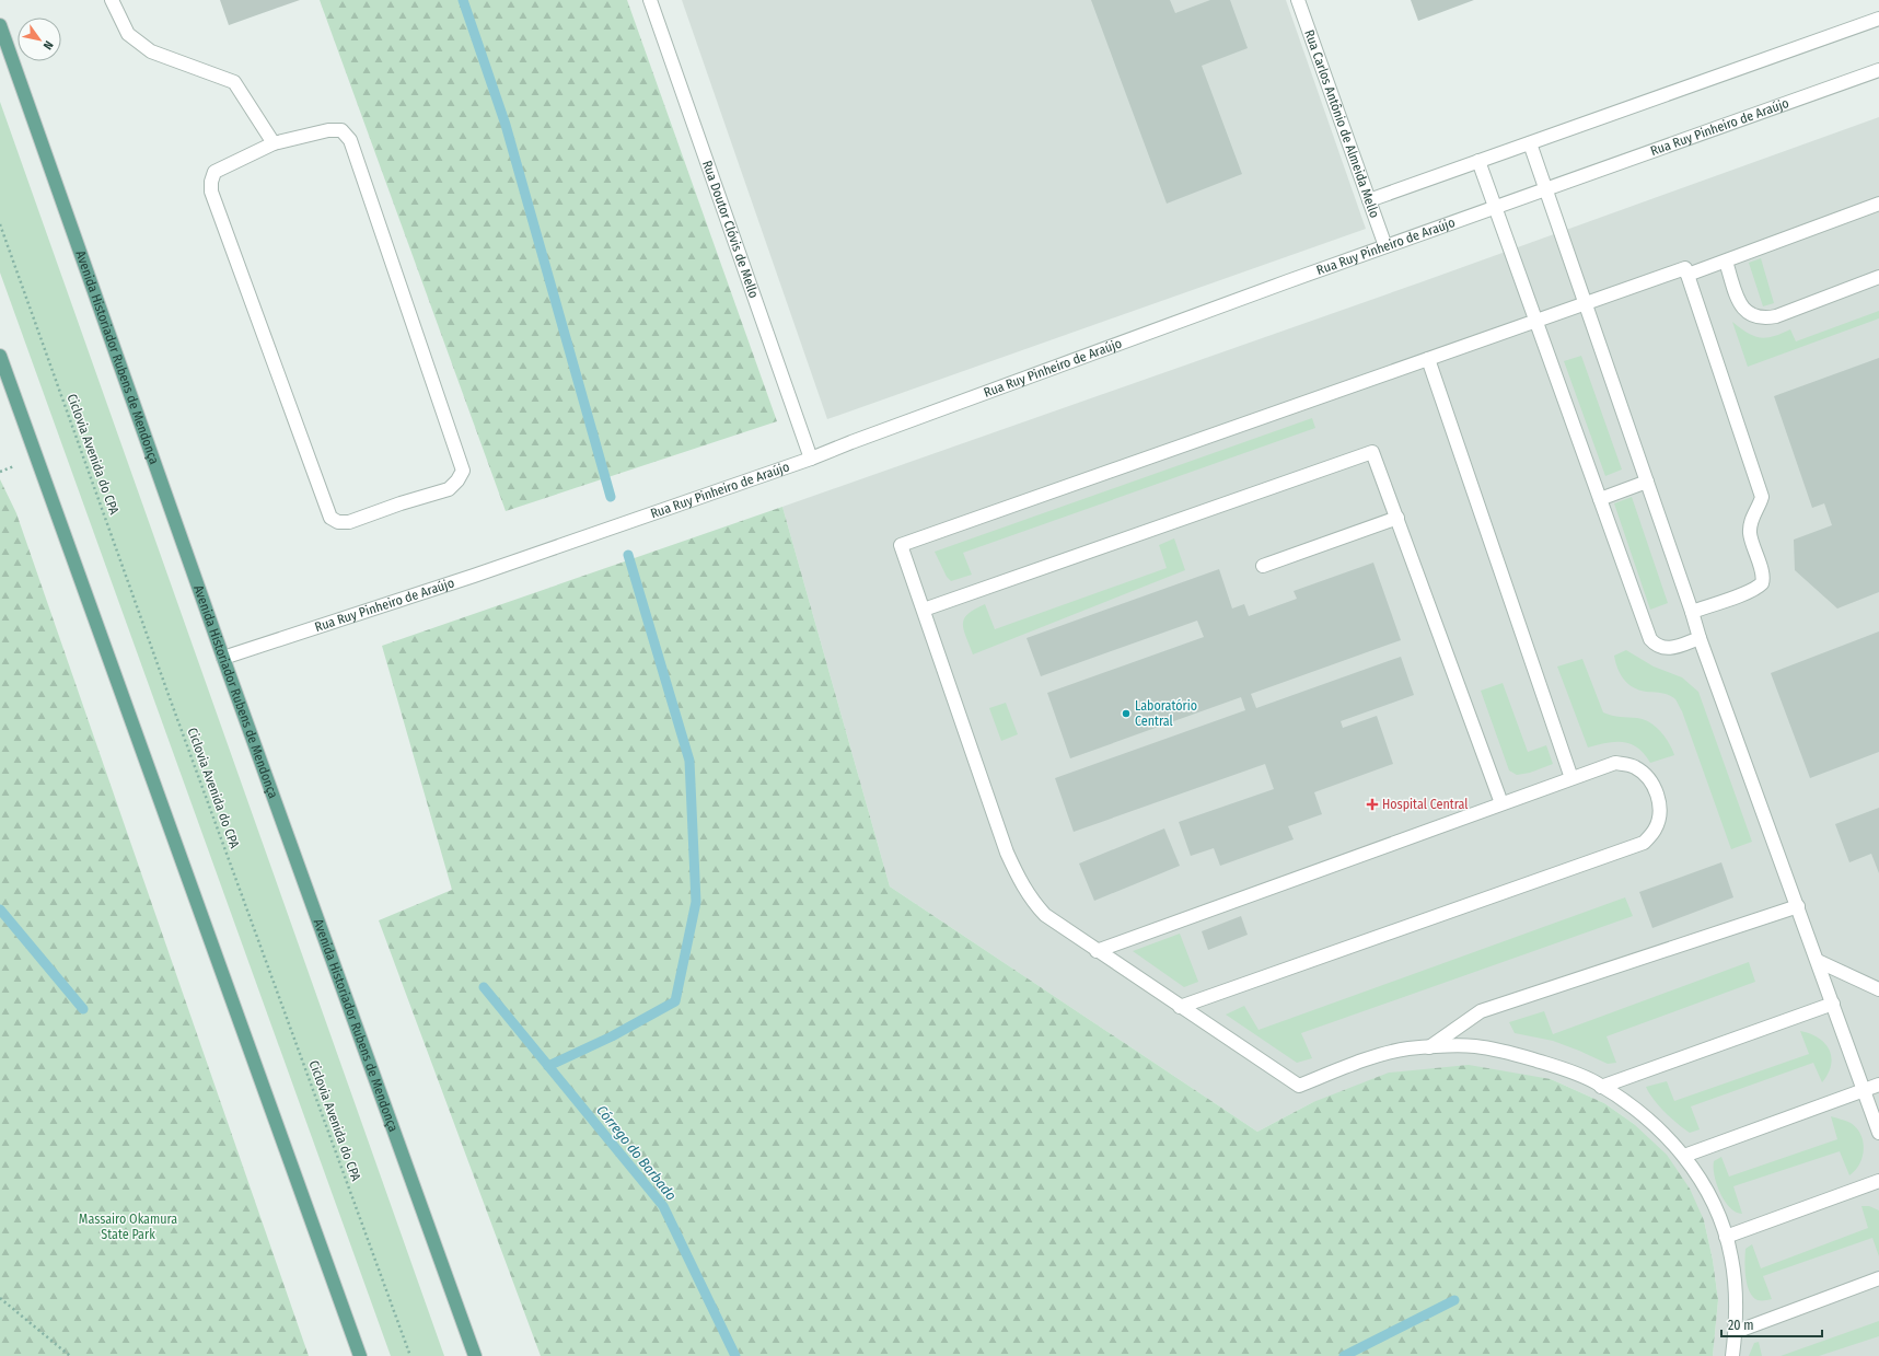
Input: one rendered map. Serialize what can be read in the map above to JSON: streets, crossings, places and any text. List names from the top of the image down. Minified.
{"streets":{"main road":["Avenida Historiador Rubens de Mendonça"],"street":["Rua Carlos Antônio de Almeida Mello","Rua Ruy Pinheiro de Araújo","Rua Doutor Clóvis de Mello"],"path":["Ciclovia Avenida do CPA"]},"crossings":[["Rua Carlos Antônio de Almeida Mello","Rua Ruy Pinheiro de Araújo"],["Rua Ruy Pinheiro de Araújo","Rua Doutor Clóvis de Mello"],["Rua Ruy Pinheiro de Araújo","Avenida Historiador Rubens de Mendonça"]],"water":["Córrego do Barbado"],"parks":["Massairo Okamura State Park"],"places":{"other":["Laboratório Central"],"health":["Hospital Central"]},"scale_bar":"20 m","north":"bottom right"}
